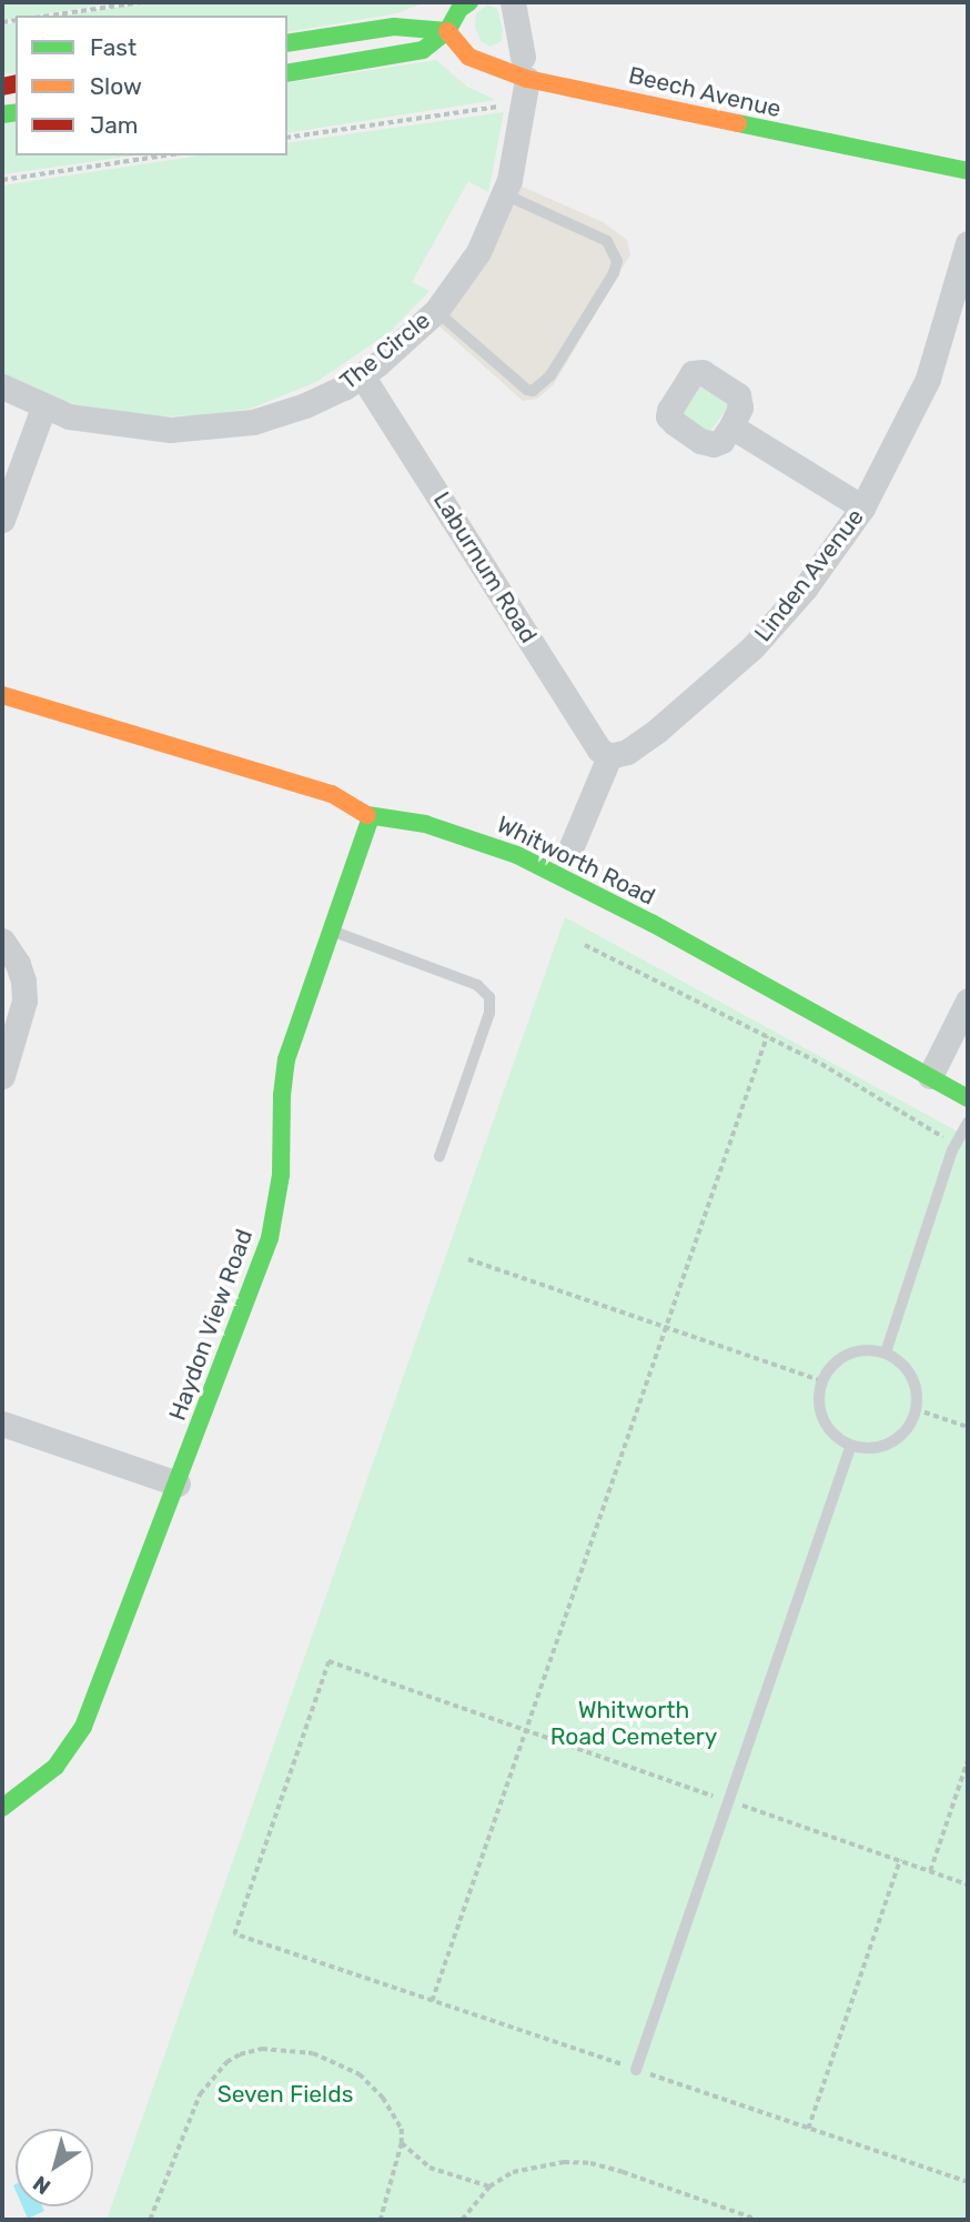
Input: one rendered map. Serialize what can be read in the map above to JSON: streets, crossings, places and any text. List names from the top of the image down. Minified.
{"streets":{"street":["Beech Avenue","The Circle","Laburnum Road","Linden Avenue","Whitworth Road","Haydon View Road"]},"crossings":[["Beech Avenue","The Circle"],["The Circle","Laburnum Road"],["Laburnum Road","Linden Avenue"],["Whitworth Road","Haydon View Road"]],"parks":["Whitworth Road Cemetery","Seven Fields"],"legend":["Fast","Slow","Jam"],"north":"bottom left"}
